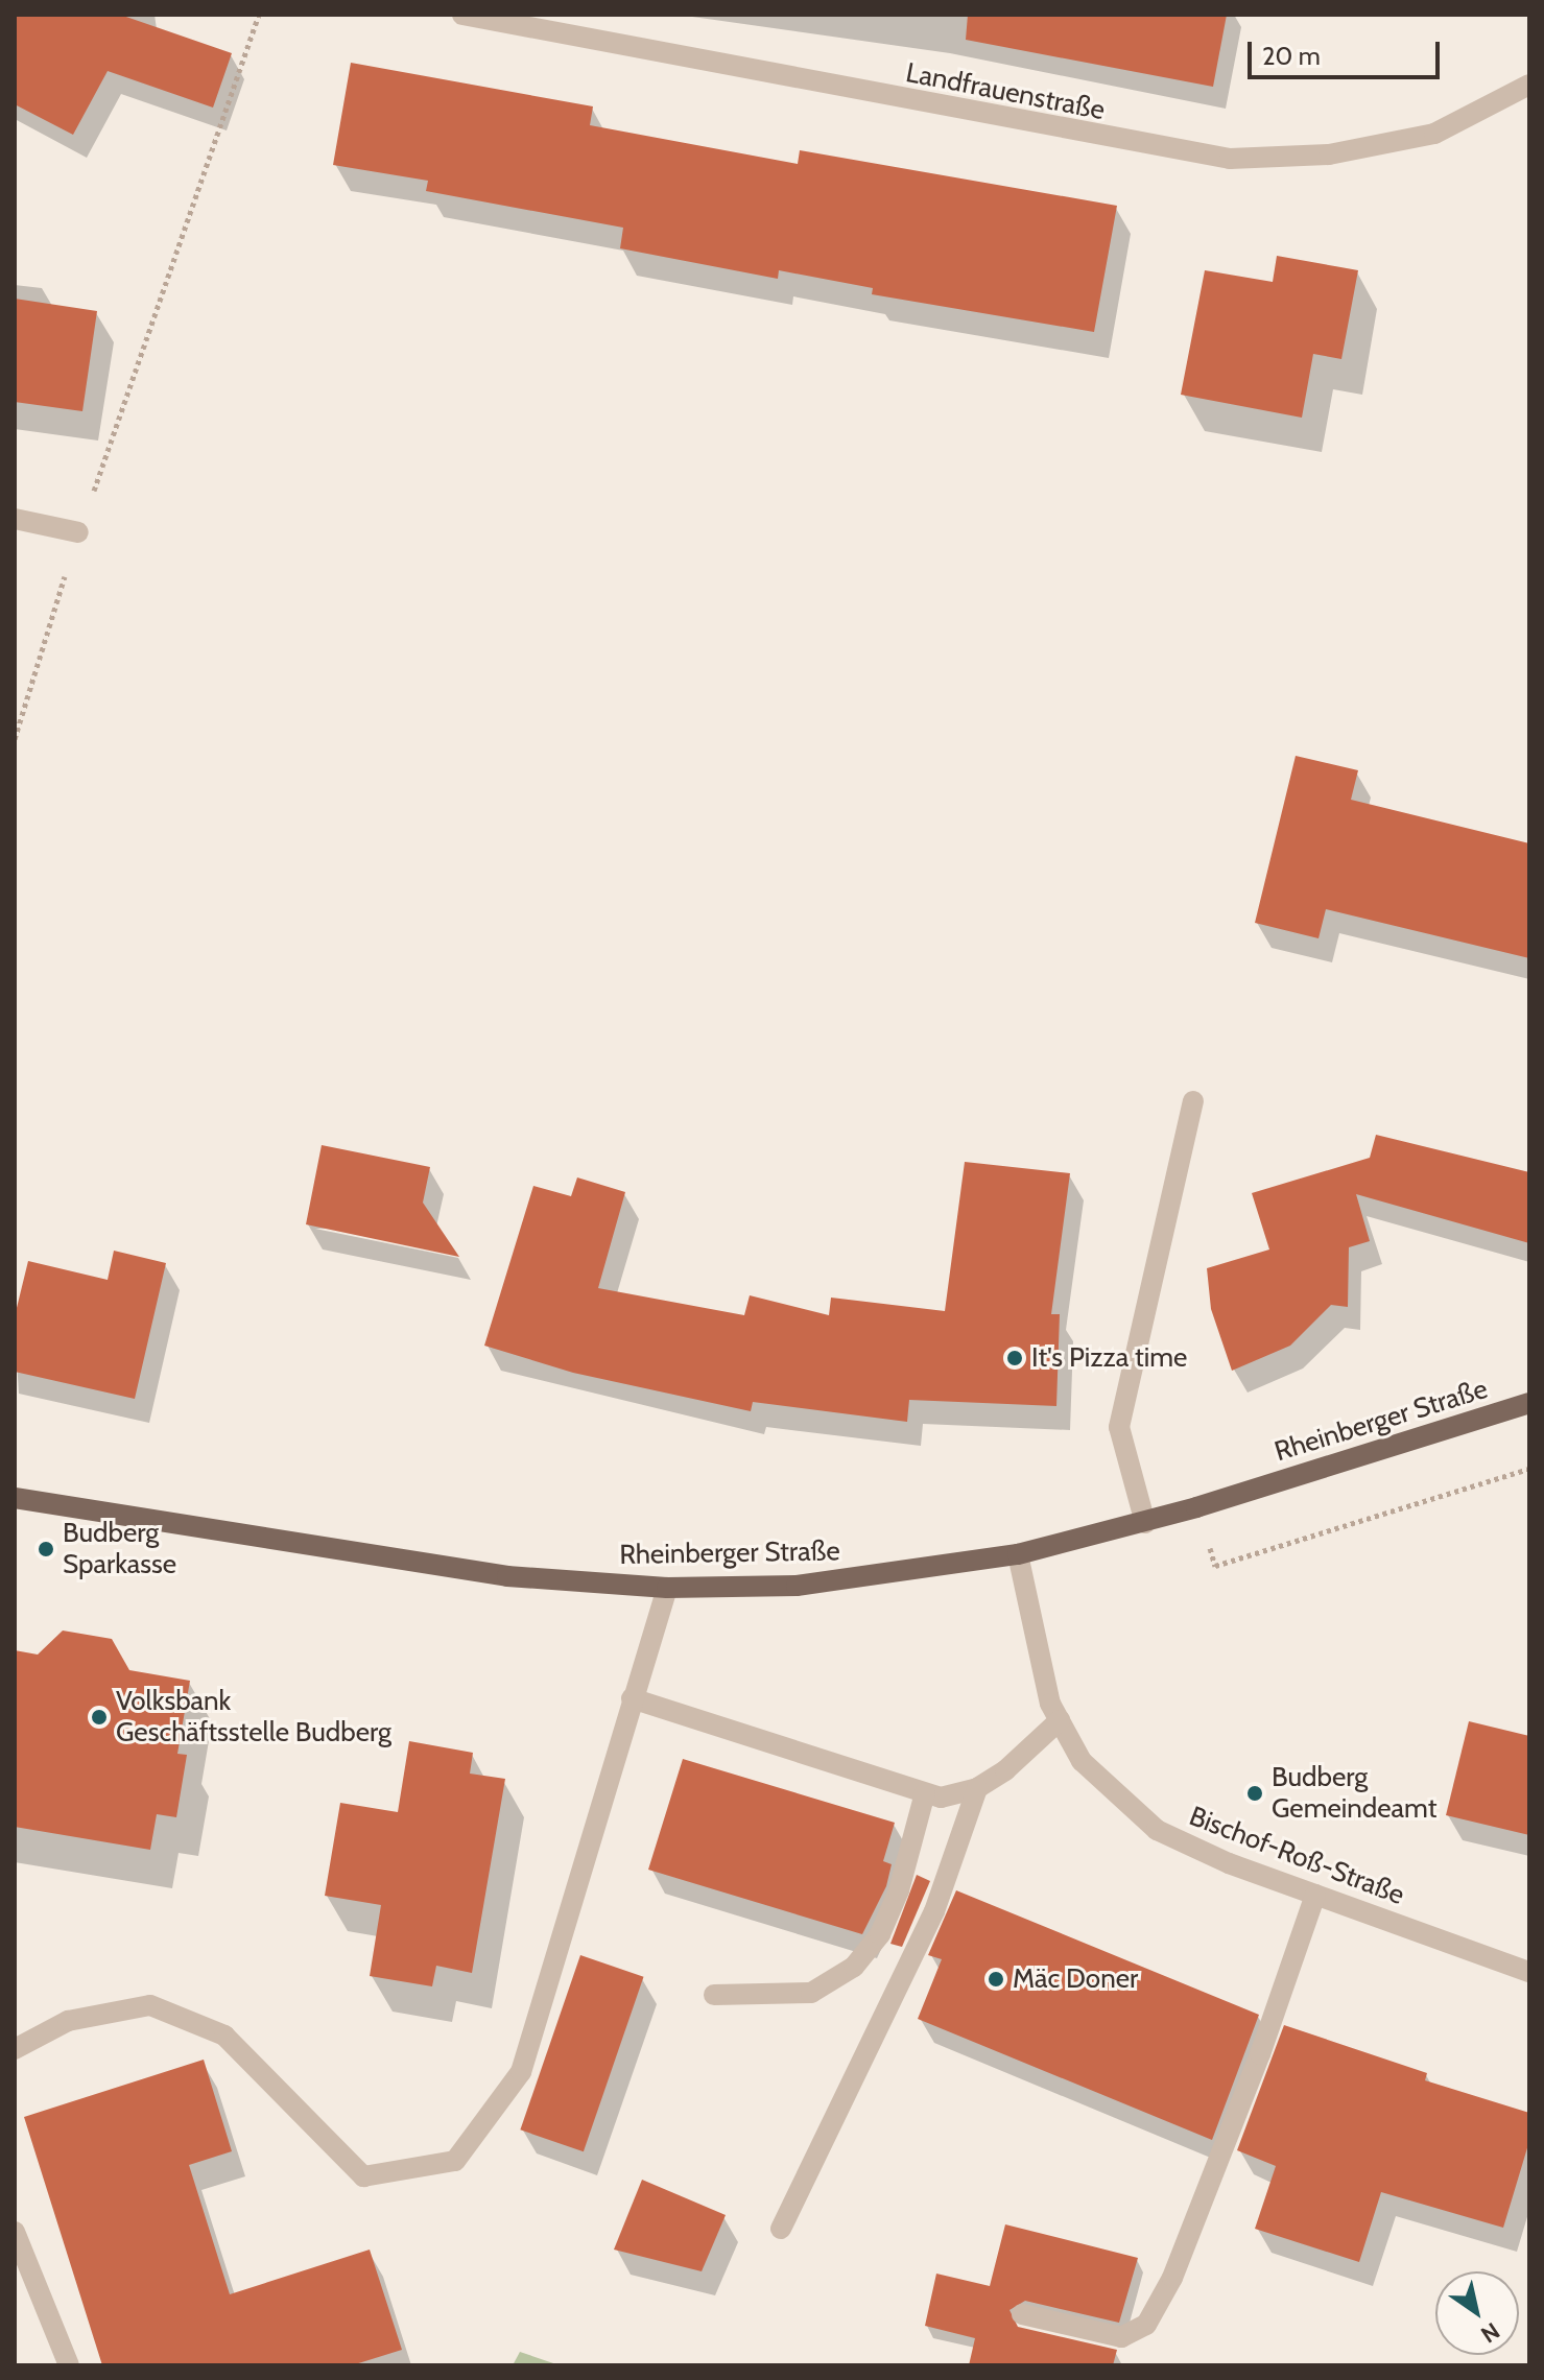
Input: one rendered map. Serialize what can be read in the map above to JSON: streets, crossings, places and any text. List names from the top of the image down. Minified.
{"streets":{"main road":["Rheinberger Straße"],"street":["Landfrauenstraße","Bischof-Roß-Straße"]},"crossings":[["Rheinberger Straße","Bischof-Roß-Straße"]],"places":["It's Pizza time","Budberg Sparkasse","Volksbank Geschäftsstelle Budberg","Budberg Gemeindeamt","Mäc Doner"],"scale_bar":"20 m","north":"bottom right"}
